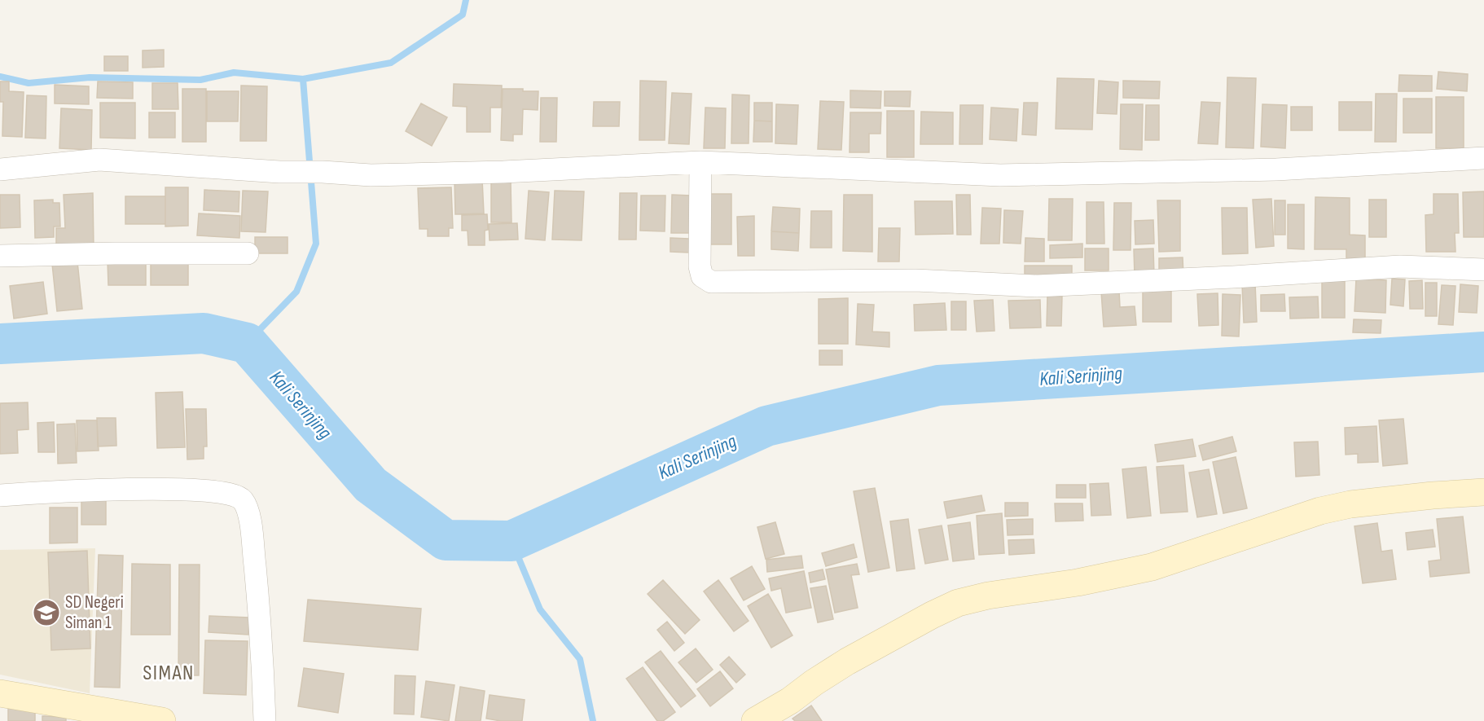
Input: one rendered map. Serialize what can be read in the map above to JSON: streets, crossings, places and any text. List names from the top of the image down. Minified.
{"districts":["SIMAN"],"water":["Kali Serinjing"],"places":{"school or university":["SD Negeri Siman 1"]}}
